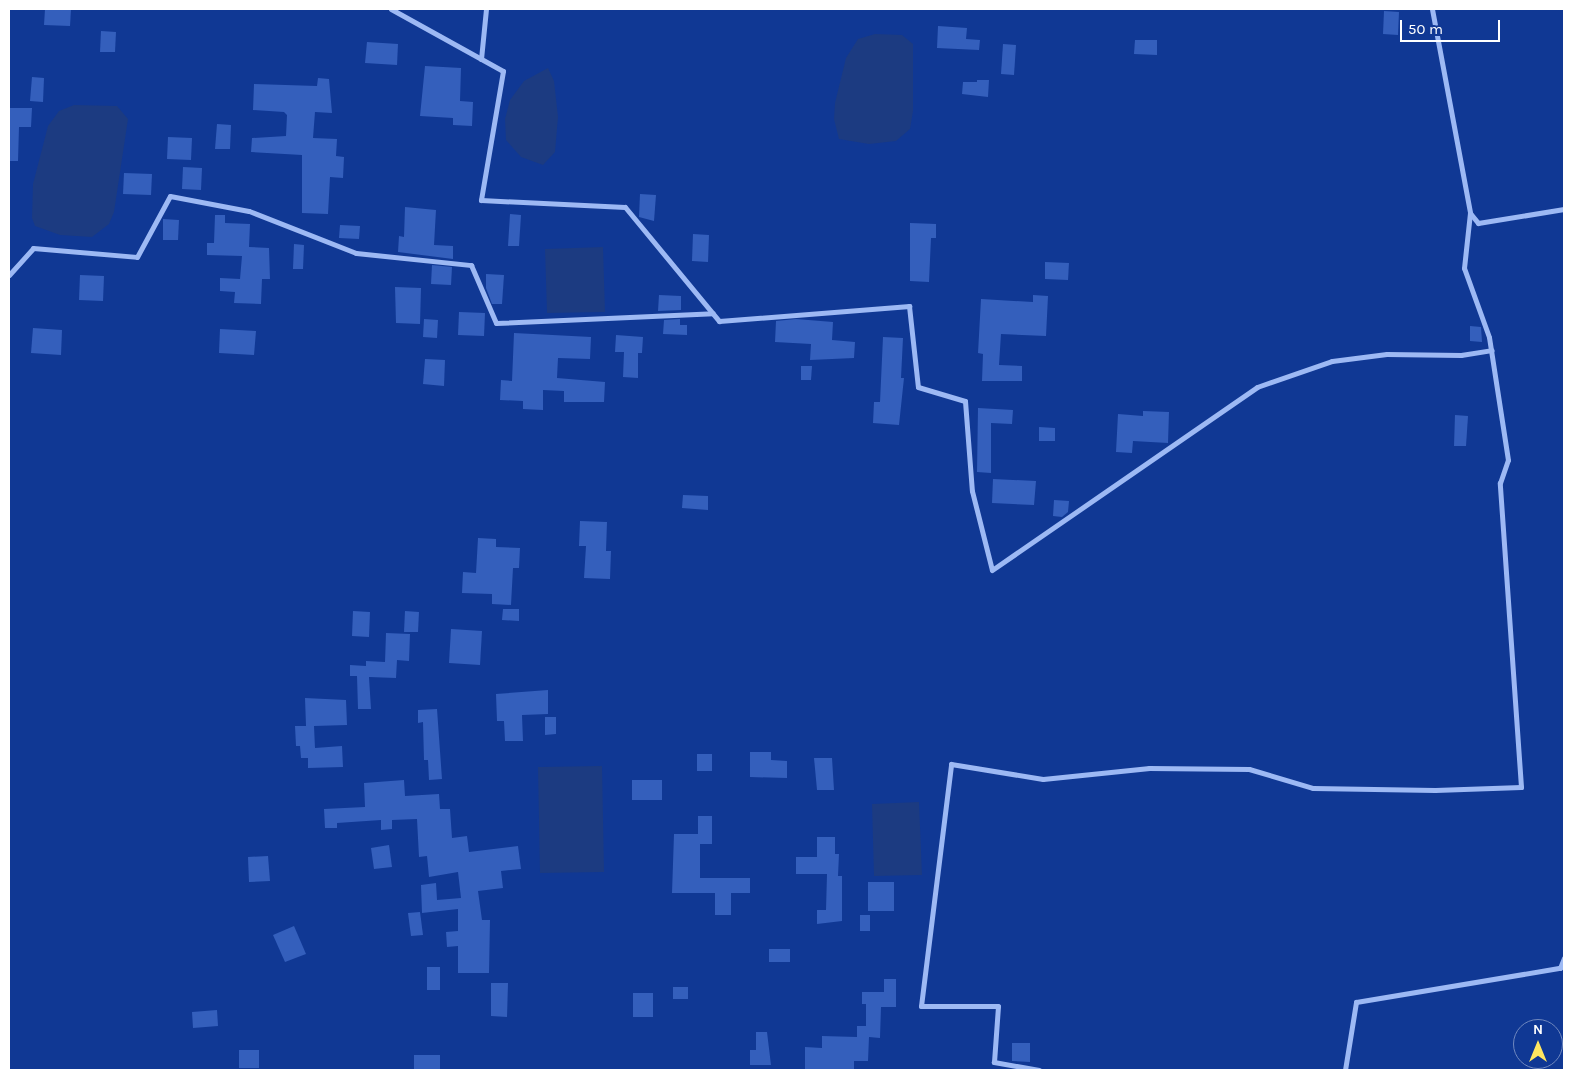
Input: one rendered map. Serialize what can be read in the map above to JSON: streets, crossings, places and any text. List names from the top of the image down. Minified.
{"scale_bar":"50 m","north":"top"}
